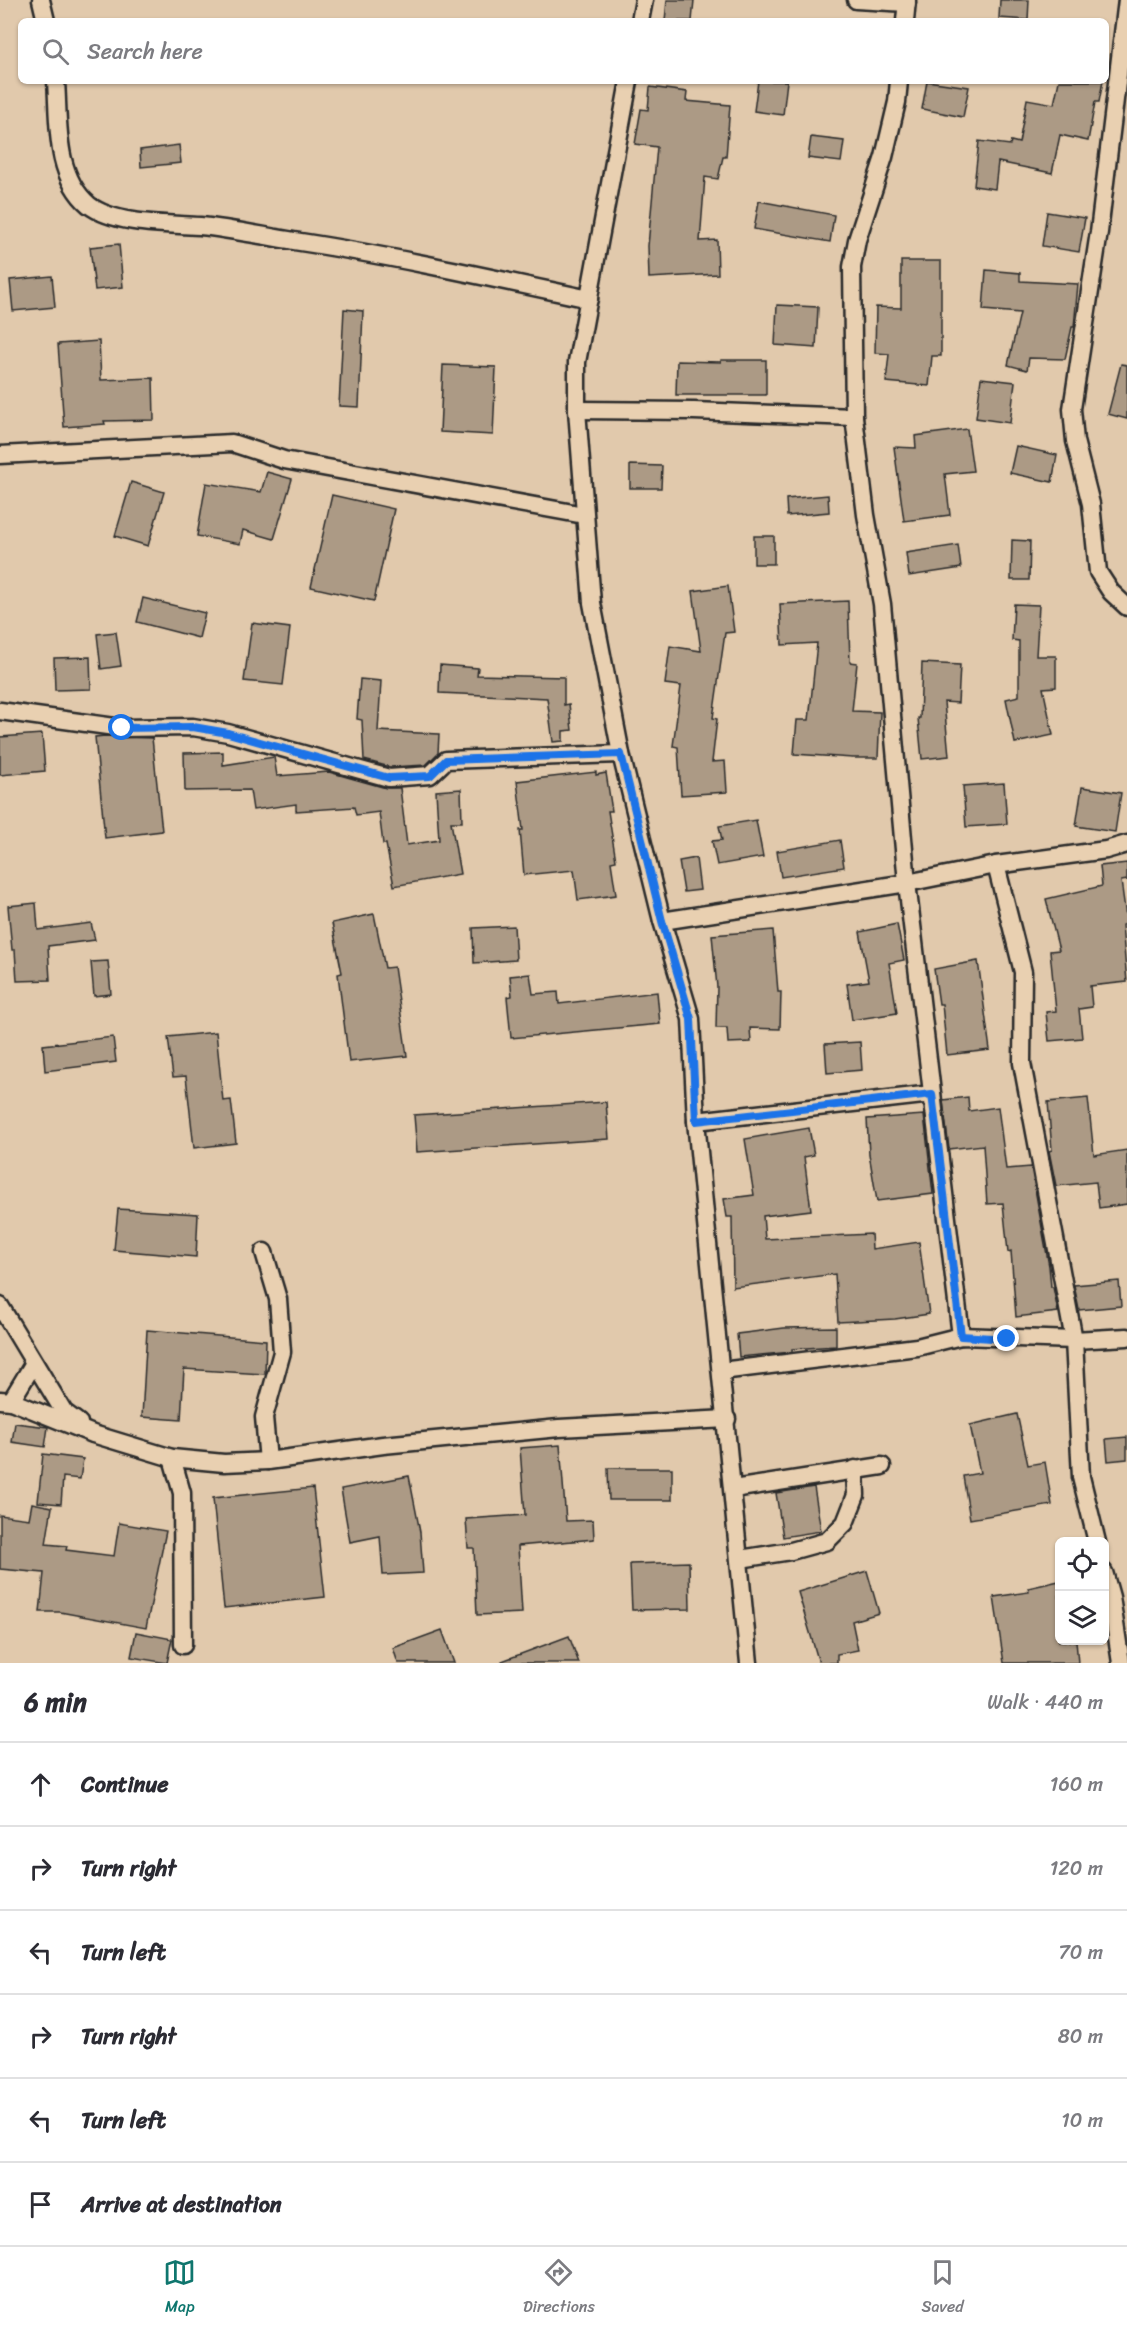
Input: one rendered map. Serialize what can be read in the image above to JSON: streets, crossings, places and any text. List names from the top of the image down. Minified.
{"page":{"search":"Search here","heading":["6 min","Walk · 440 m"],"list":[["Continue","160 m"],["Turn right","120 m"],["Turn left","70 m"],["Turn right","80 m"],["Turn left","10 m"],"Arrive at destination"],"nav":["Map","Directions","Saved"]}}
